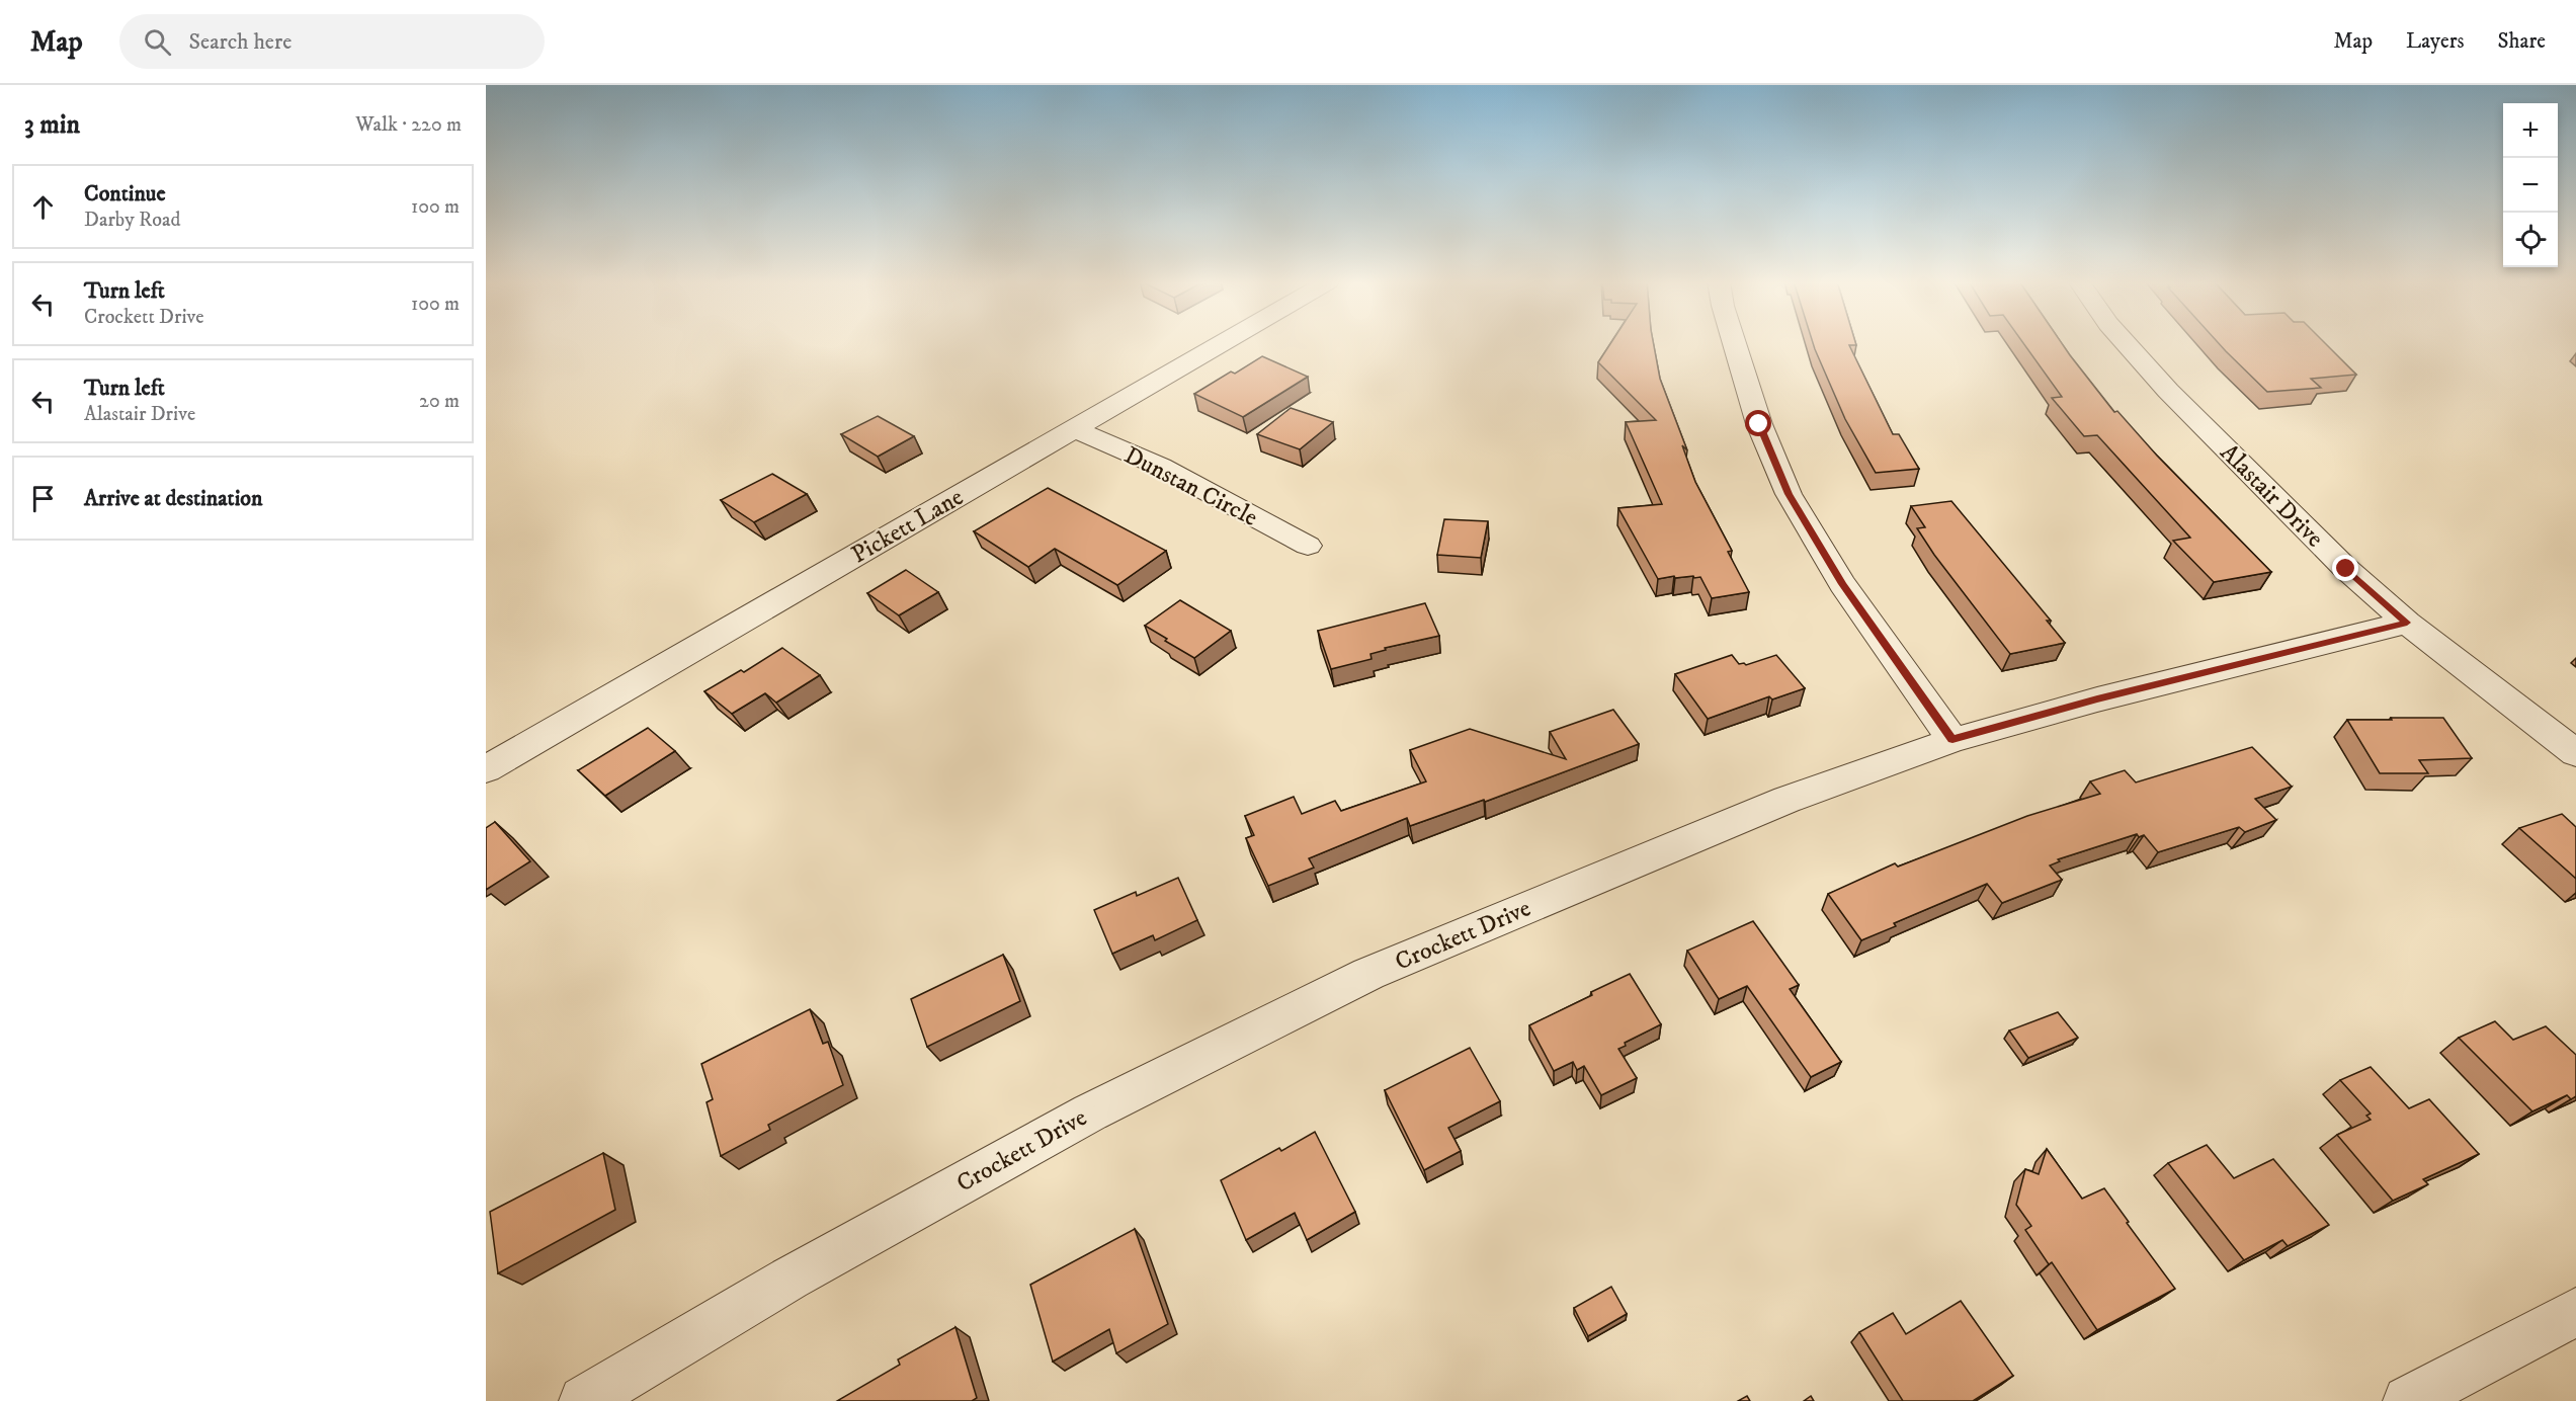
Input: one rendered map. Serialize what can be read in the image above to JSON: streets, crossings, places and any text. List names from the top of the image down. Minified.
{"streets":{"street":["Dunstan Circle","Alastair Drive","Pickett Lane","Crockett Drive"]},"crossings":[["Dunstan Circle","Pickett Lane"],["Alastair Drive","Crockett Drive"]],"page":{"header":"Map","search":"Search here","nav":["Map","Layers","Share"],"heading":["3 min","Walk · 220 m"],"map_buttons":["+","−"],"list":[["Continue","Darby Road","100 m"],["Turn left","Crockett Drive","100 m"],["Turn left","Alastair Drive","20 m"],"Arrive at destination"]}}
